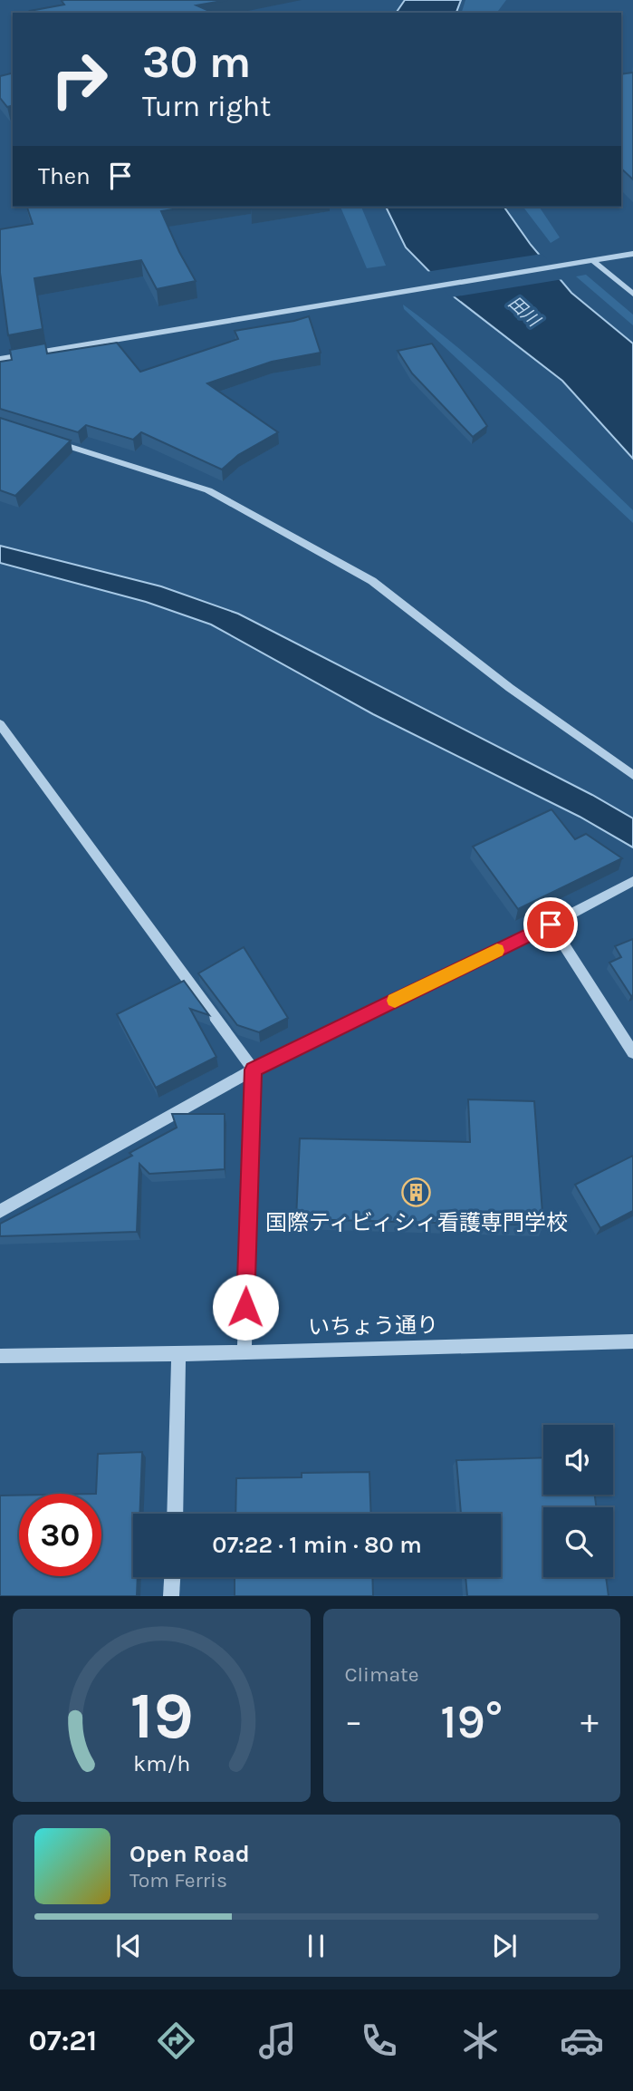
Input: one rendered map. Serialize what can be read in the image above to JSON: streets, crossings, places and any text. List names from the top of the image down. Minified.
{"streets":{"street":["いちょう通り"]},"water":["田川"],"places":{"building":["国際ティビィシィ看護専門学校"]},"page":{"turn":["30 m","Turn right"],"then":"Then","limit":"30","trip":"07:22 · 1 min · 80 m","tile":"Climate","heat":["−","19°","+"],"song":["Open Road","Tom Ferris"],"tabs":"07:21","gauge":["19","km/h"]}}
